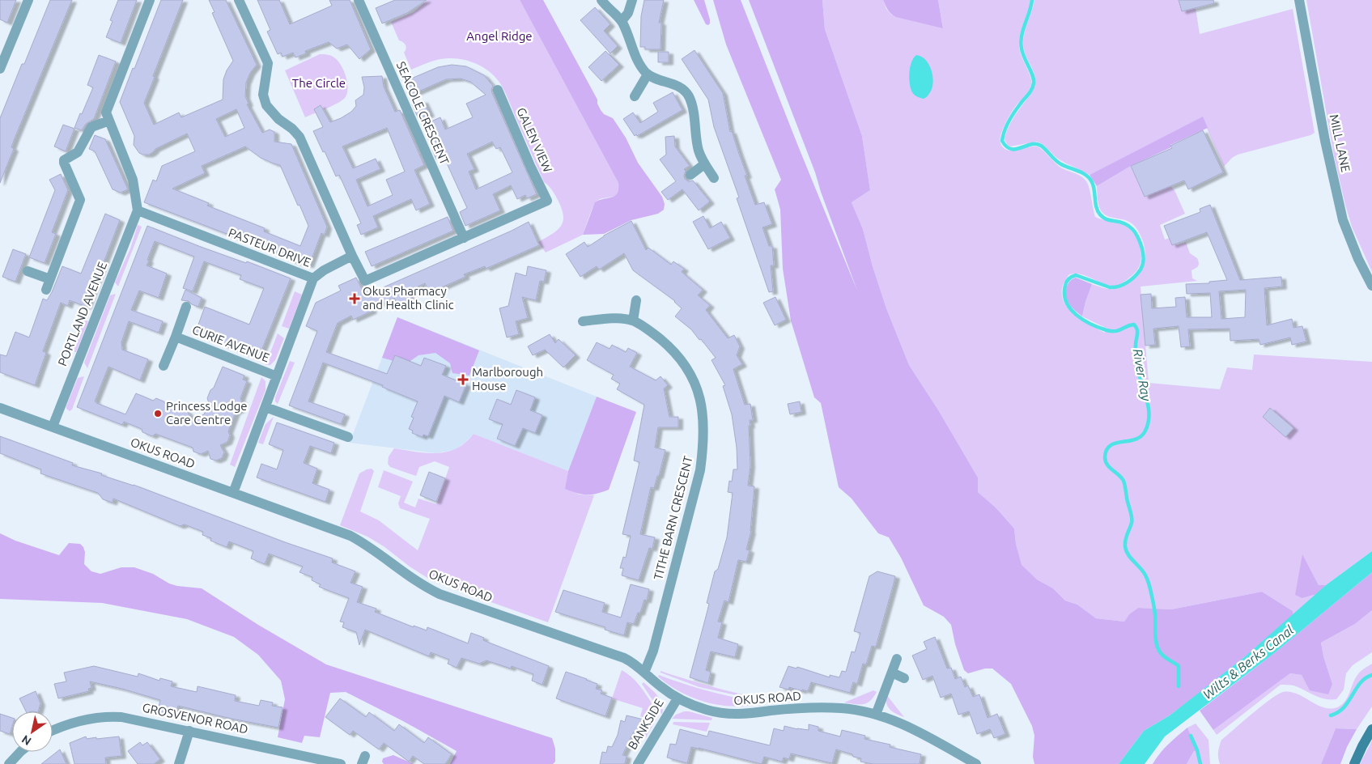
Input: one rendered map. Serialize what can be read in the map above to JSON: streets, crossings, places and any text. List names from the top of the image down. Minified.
{"streets":{"street":["SEACOLE CRESCENT","GALEN VIEW","MILL LANE","PASTEUR DRIVE","PORTLAND AVENUE","CURIE AVENUE","OKUS ROAD","TITHE BARN CRESCENT","GROSVENOR ROAD","BANKSIDE"]},"crossings":[["SEACOLE CRESCENT","GALEN VIEW"],["PASTEUR DRIVE","PORTLAND AVENUE"],["PASTEUR DRIVE","CURIE AVENUE"],["PORTLAND AVENUE","OKUS ROAD"],["CURIE AVENUE","OKUS ROAD"],["OKUS ROAD","TITHE BARN CRESCENT"],["OKUS ROAD","BANKSIDE"]],"water":["River Ray","Wilts & Berks Canal"],"parks":["Angel Ridge","The Circle"],"places":{"health":["Okus Pharmacy and Health Clinic","Marlborough House"],"other":["Princess Lodge Care Centre"]},"north":"bottom left"}
